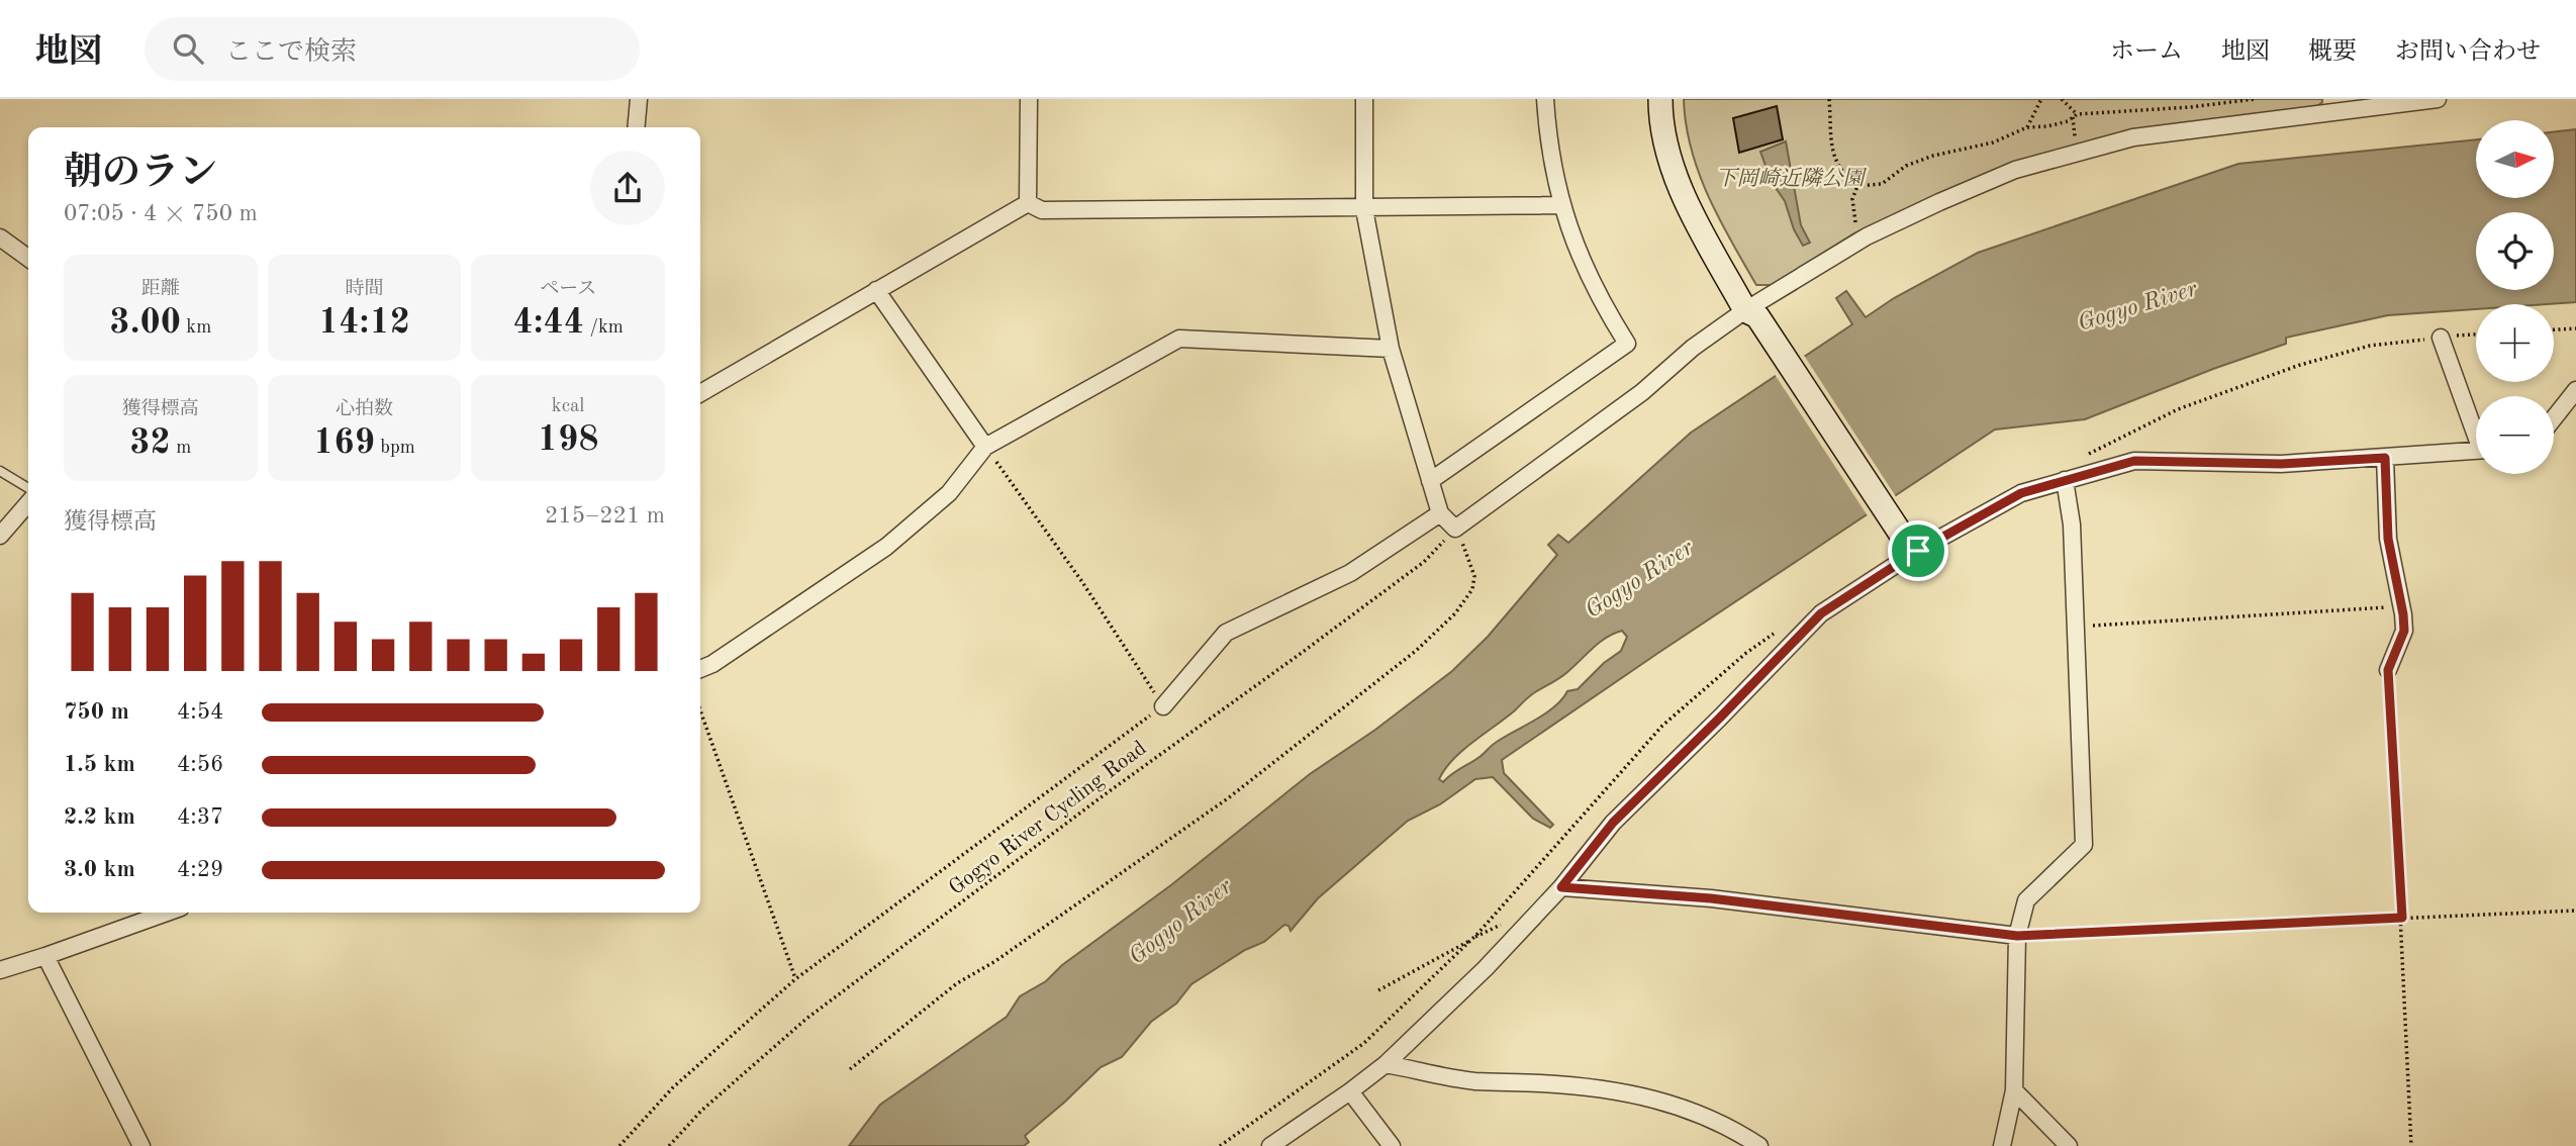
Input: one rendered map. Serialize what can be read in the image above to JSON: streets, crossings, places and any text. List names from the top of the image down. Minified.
{"streets":{"path":["Gogyo River Cycling Road"]},"water":["Gogyo River"],"parks":["下岡崎近隣公園"],"north":"right","page":{"header":"地図","search":"ここで検索","nav":["ホーム","地図","概要","お問い合わせ"],"map_buttons":["+","−"],"heading":["朝のラン","07:05 · 4 × 750 m"],"stats":[["距離","3.00 km"],["時間","14:12"],["ペース","4:44 /km"],["獲得標高","32 m"],["心拍数","169 bpm"],["kcal","198"]],"chart":["獲得標高","215–221 m"],"list":[{"name":"750 m","note":"4:54"},{"name":"1.5 km","note":"4:56"},{"name":"2.2 km","note":"4:37"},{"name":"3.0 km","note":"4:29"}]}}
